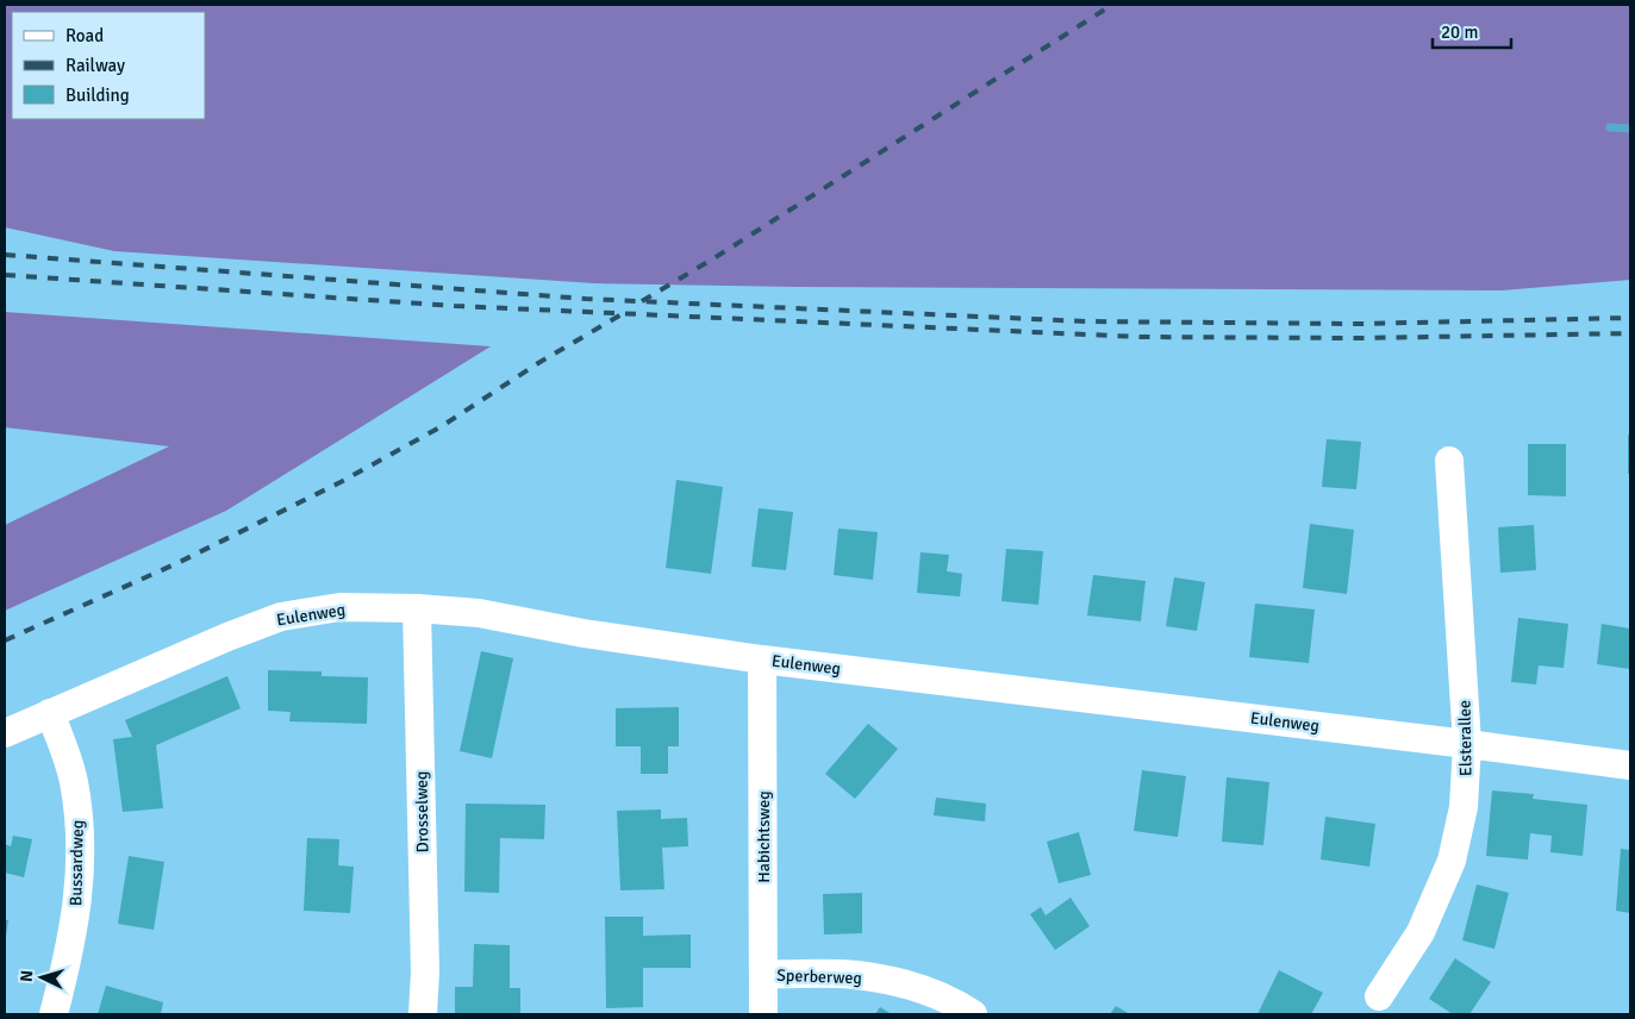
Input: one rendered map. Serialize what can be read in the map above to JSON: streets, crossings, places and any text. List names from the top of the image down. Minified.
{"streets":{"street":["Eulenweg","Elsterallee","Drosselweg","Habichtsweg","Bussardweg","Sperberweg"]},"crossings":[["Eulenweg","Elsterallee"],["Eulenweg","Drosselweg"],["Eulenweg","Habichtsweg"],["Eulenweg","Bussardweg"],["Habichtsweg","Sperberweg"]],"legend":["Road","Railway","Building"],"scale_bar":"20 m","north":"left"}
